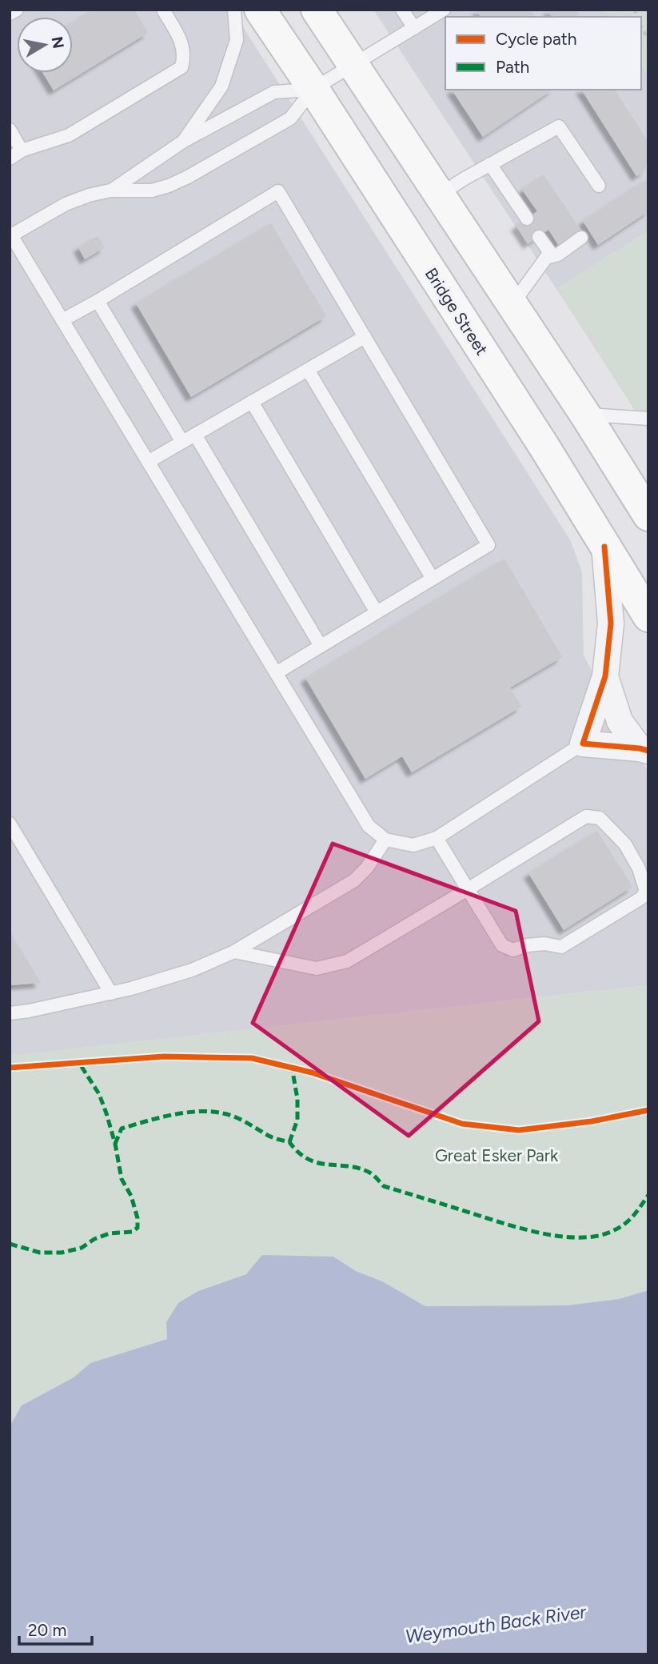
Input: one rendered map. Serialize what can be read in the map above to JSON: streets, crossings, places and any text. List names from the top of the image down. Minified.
{"streets":{"main road":["Bridge Street"]},"water":["Weymouth Back River"],"parks":["Great Esker Park"],"legend":["Cycle path","Path"],"scale_bar":"20 m","north":"right"}
